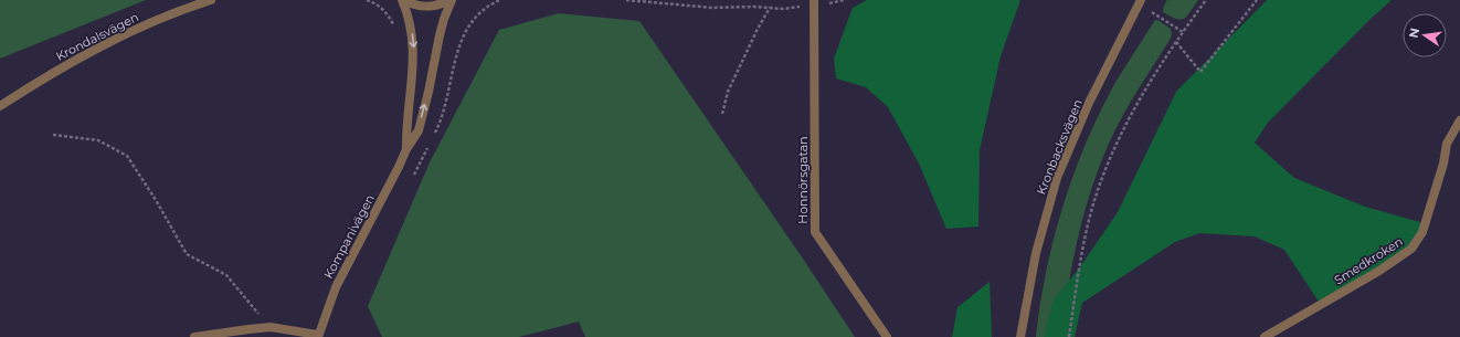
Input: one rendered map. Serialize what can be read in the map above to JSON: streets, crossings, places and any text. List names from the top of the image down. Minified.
{"streets":{"street":["Krondalsvägen","Kronbacksvägen","Honnörsgatan","Kompanivägen","Smedkroken"]},"north":"left"}
